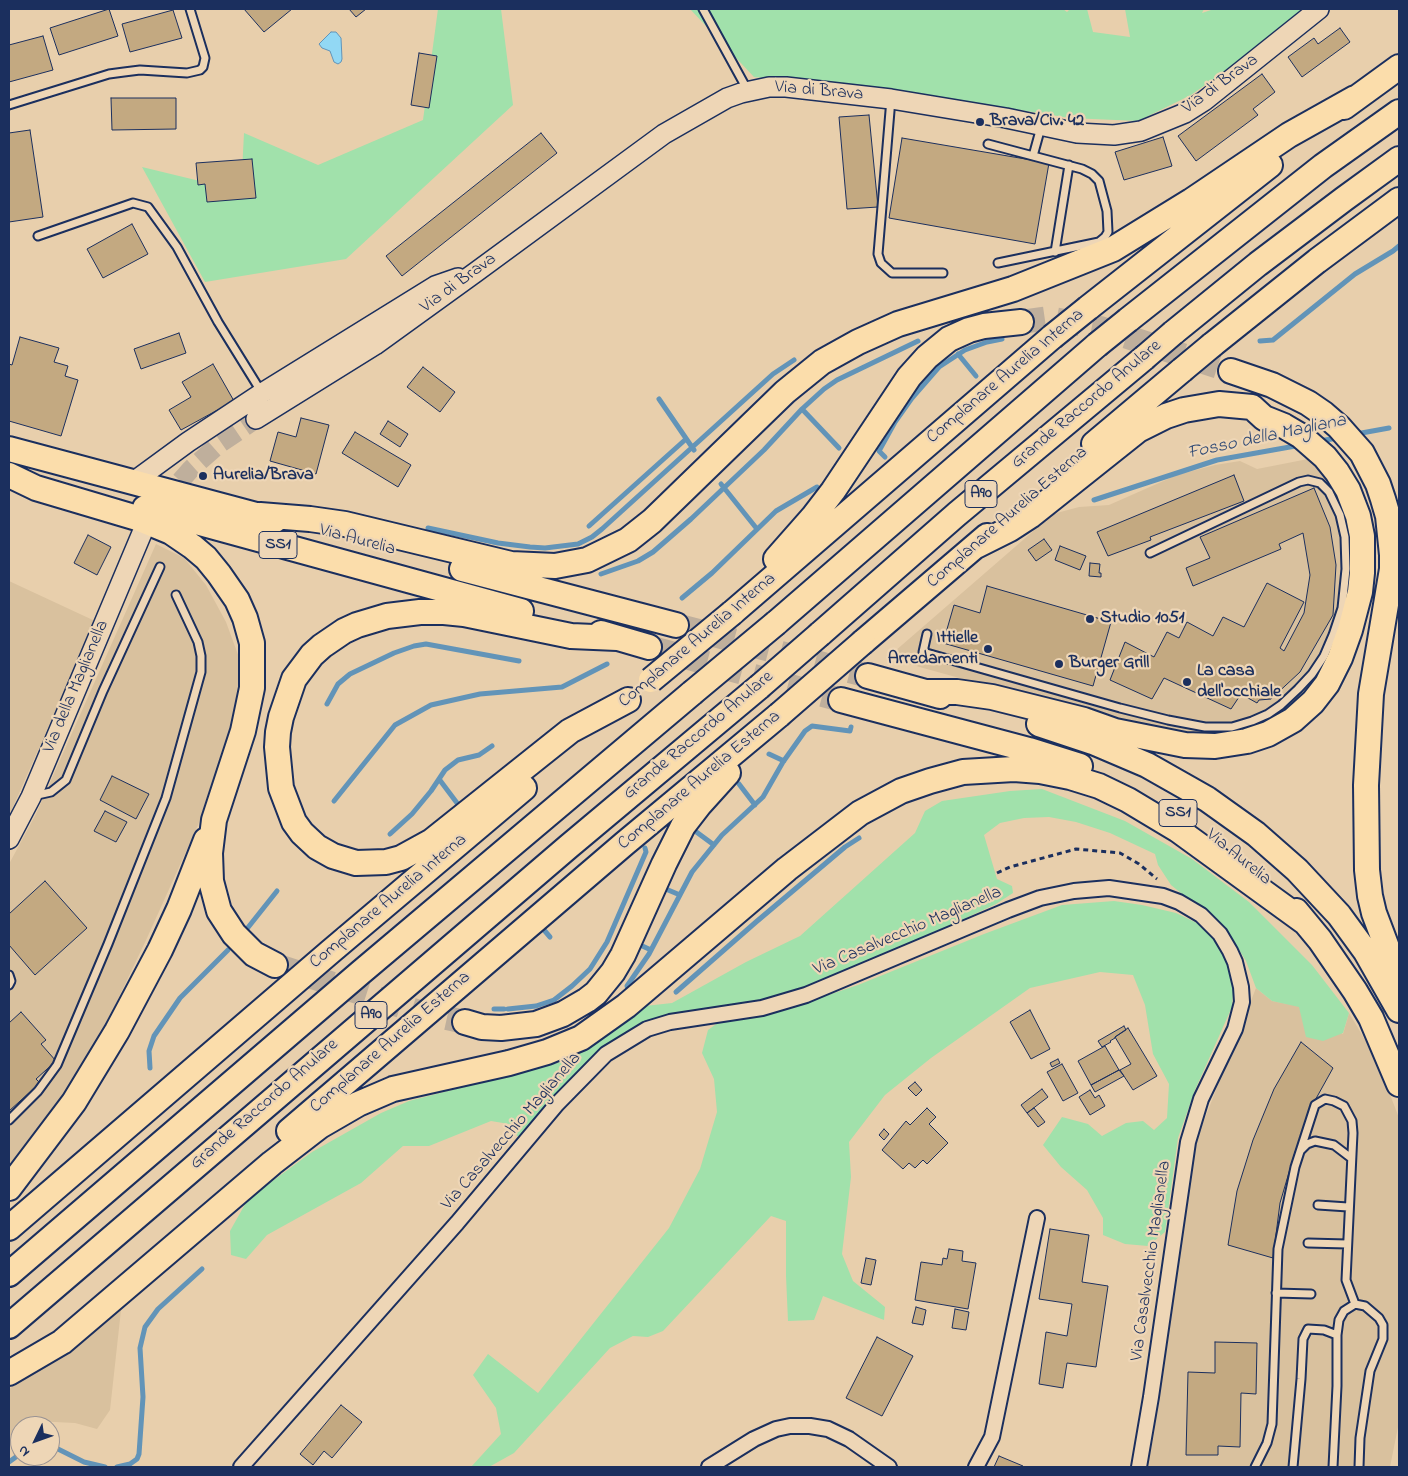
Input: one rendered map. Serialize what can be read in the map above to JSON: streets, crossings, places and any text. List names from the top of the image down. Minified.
{"streets":{"highway":["Complanare Aurelia Interna","Grande Raccordo Anulare","A90","Complanare Aurelia Esterna","Via Aurelia","SS1"],"street":["Via di Brava","Via della Maglianella","Via Casalvecchio Maglianella"]},"water":["Fosso della Magliana"],"places":["Brava/Civ. 42","Aurelia/Brava","Studio 1051","Ittielle Arredamenti","Burger Grill","La casa dell'occhiale"],"north":"bottom left"}
